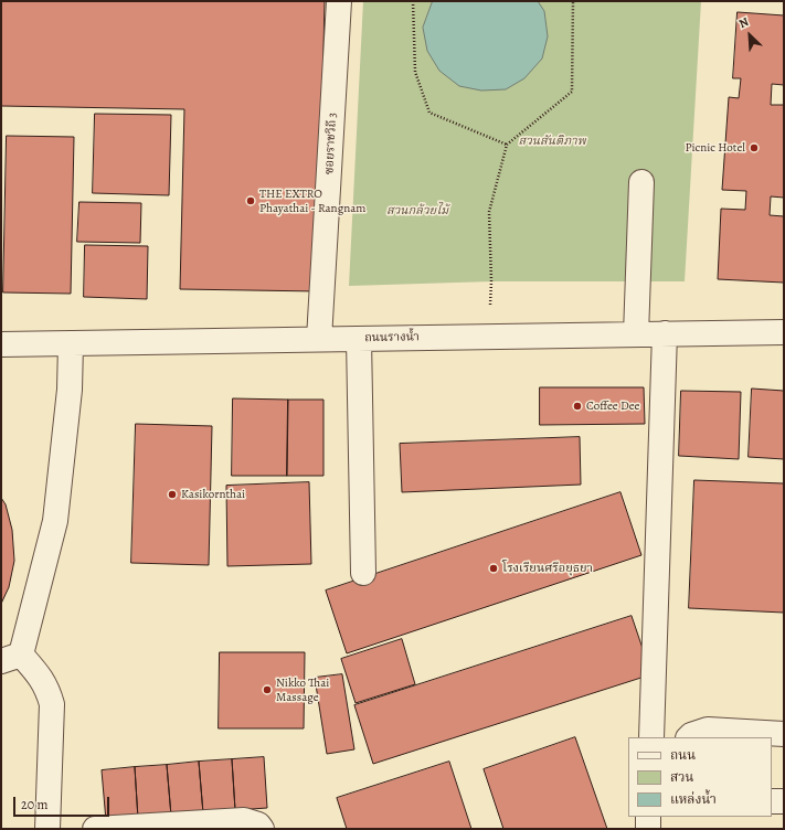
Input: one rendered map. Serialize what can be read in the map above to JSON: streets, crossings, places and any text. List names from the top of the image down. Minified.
{"streets":{"street":["ซอยราชวิถี 3","ถนนรางน้ำ"]},"crossings":[["ซอยราชวิถี 3","ถนนรางน้ำ"]],"parks":["สวนสันติภาพ","สวนกล้วยไม้"],"places":["Picnic Hotel","THE EXTRO Phayathai - Rangnam","Coffee Dee","Kasikornthai","โรงเรียนศรีอยุธยา","Nikko Thai Massage"],"legend":["ถนน","สวน","แหล่งน้ำ"],"scale_bar":"20 m","north":"top left"}
